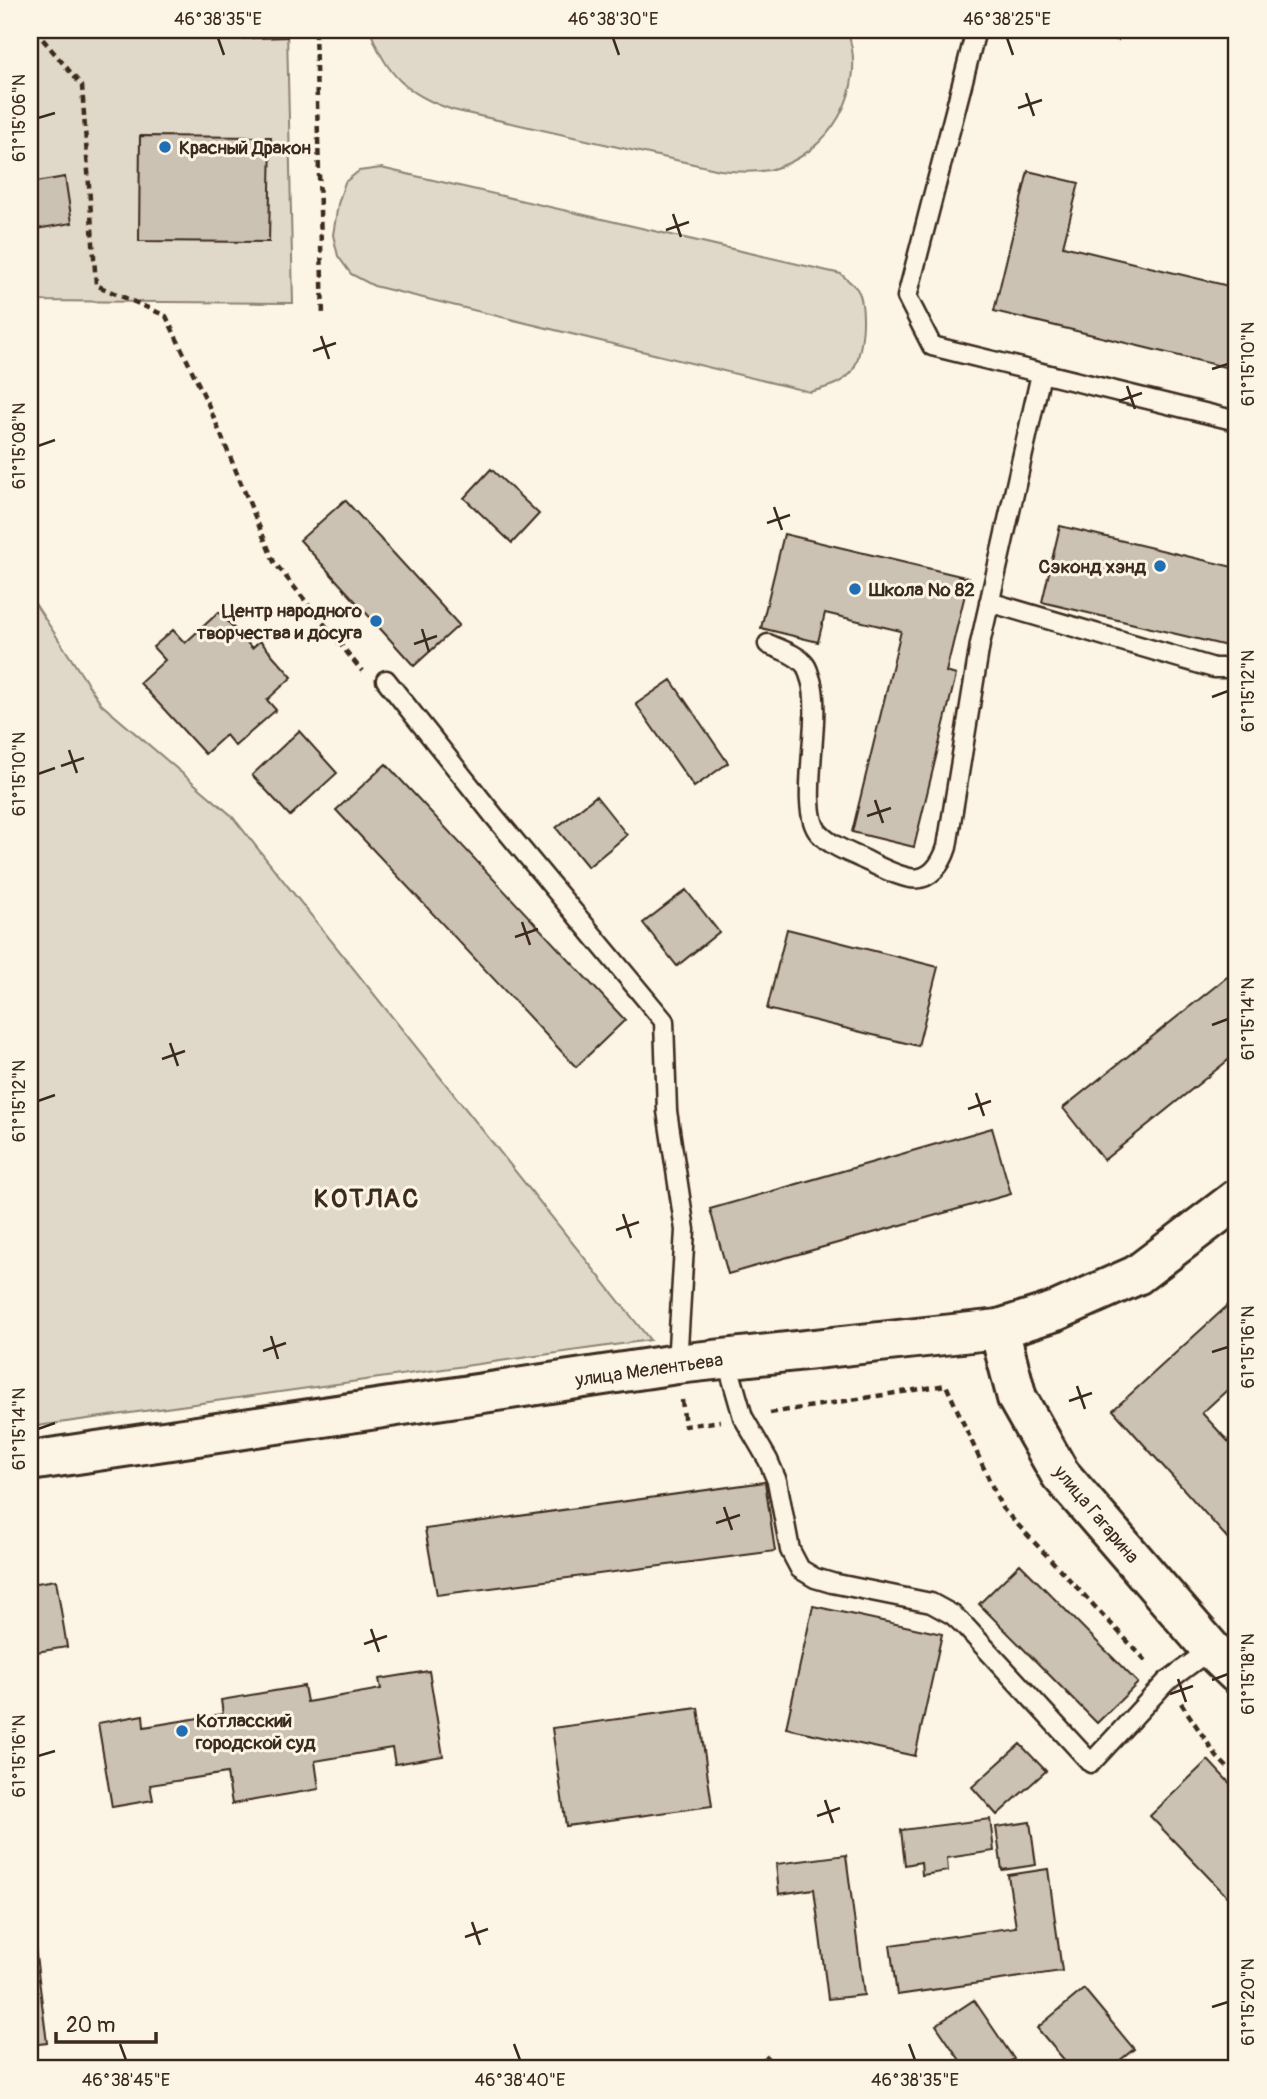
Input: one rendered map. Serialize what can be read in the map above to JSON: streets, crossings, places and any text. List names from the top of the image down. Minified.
{"streets":{"street":["улица Мелентьева","улица Гагарина"]},"crossings":[["улица Мелентьева","улица Гагарина"]],"districts":["КОТЛАС"],"places":["Красный Дракон","Сэконд хэнд","Школа № 82","Центр народного творчества и досуга","Котласский городской суд"],"scale_bar":"20 m","coordinates":["46°38'35\"E","46°38'30\"E","46°38'25\"E","61°15'06\"N","61°15'10\"N","61°15'08\"N","61°15'12\"N","61°15'14\"N","61°15'16\"N","61°15'18\"N","61°15'20\"N","46°38'45\"E","46°38'40\"E"]}
